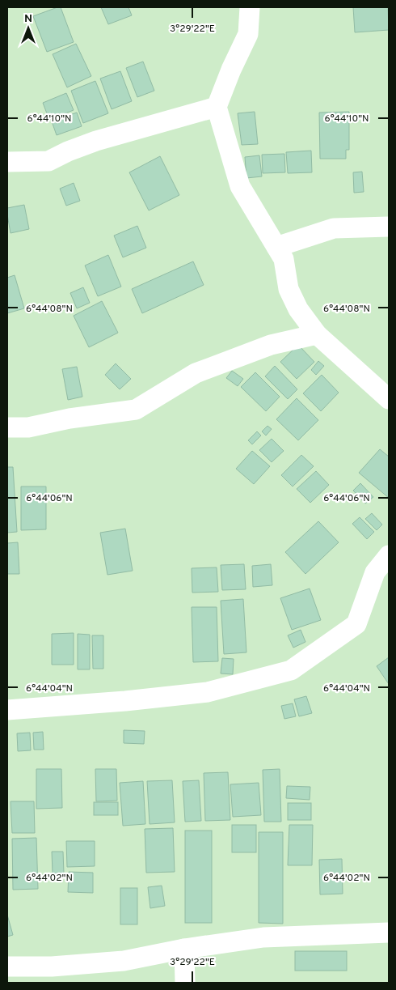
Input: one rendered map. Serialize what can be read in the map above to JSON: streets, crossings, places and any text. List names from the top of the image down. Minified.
{"north":"top","coordinates":["3°29'22\"E","6°44'10\"N","6°44'08\"N","6°44'06\"N","6°44'04\"N","6°44'02\"N"]}
